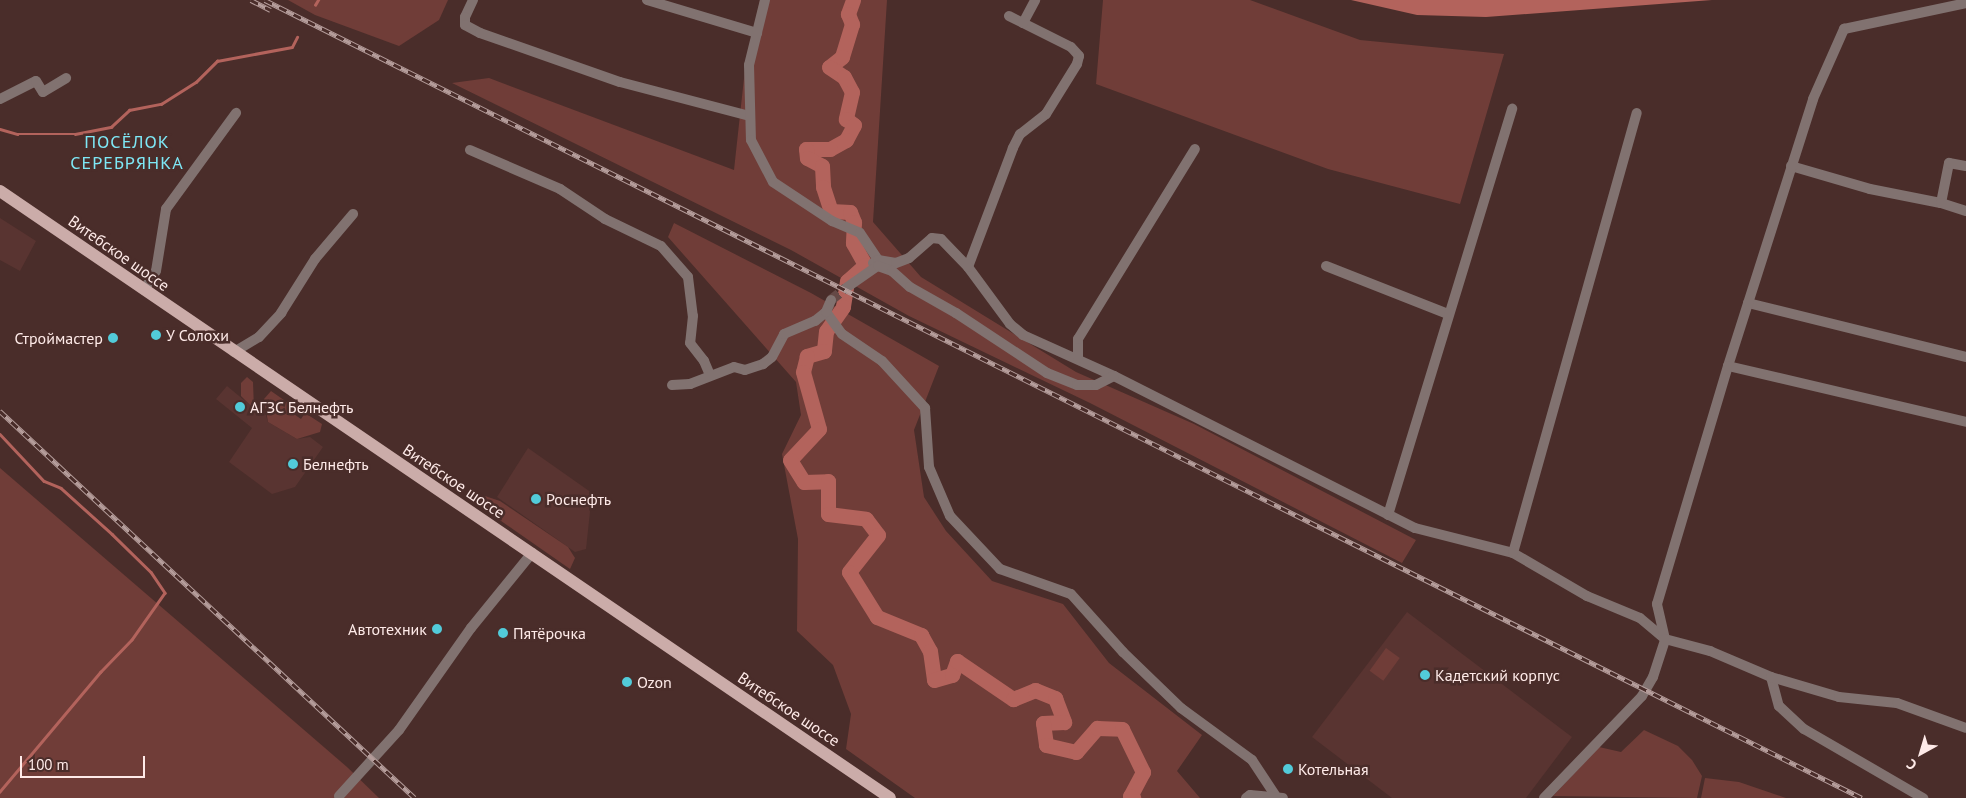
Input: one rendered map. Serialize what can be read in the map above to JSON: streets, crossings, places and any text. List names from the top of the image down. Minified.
{"streets":{"main road":["Витебское шоссе"]},"districts":["ПОСЁЛОК СЕРЕБРЯНКА"],"places":["У Солохи","Строймастер","АГЗС Белнефть","Белнефть","Роснефть","Автотехник","Пятёрочка","Кадетский корпус","Ozon","Котельная"],"scale_bar":"100 m","north":"bottom left"}
